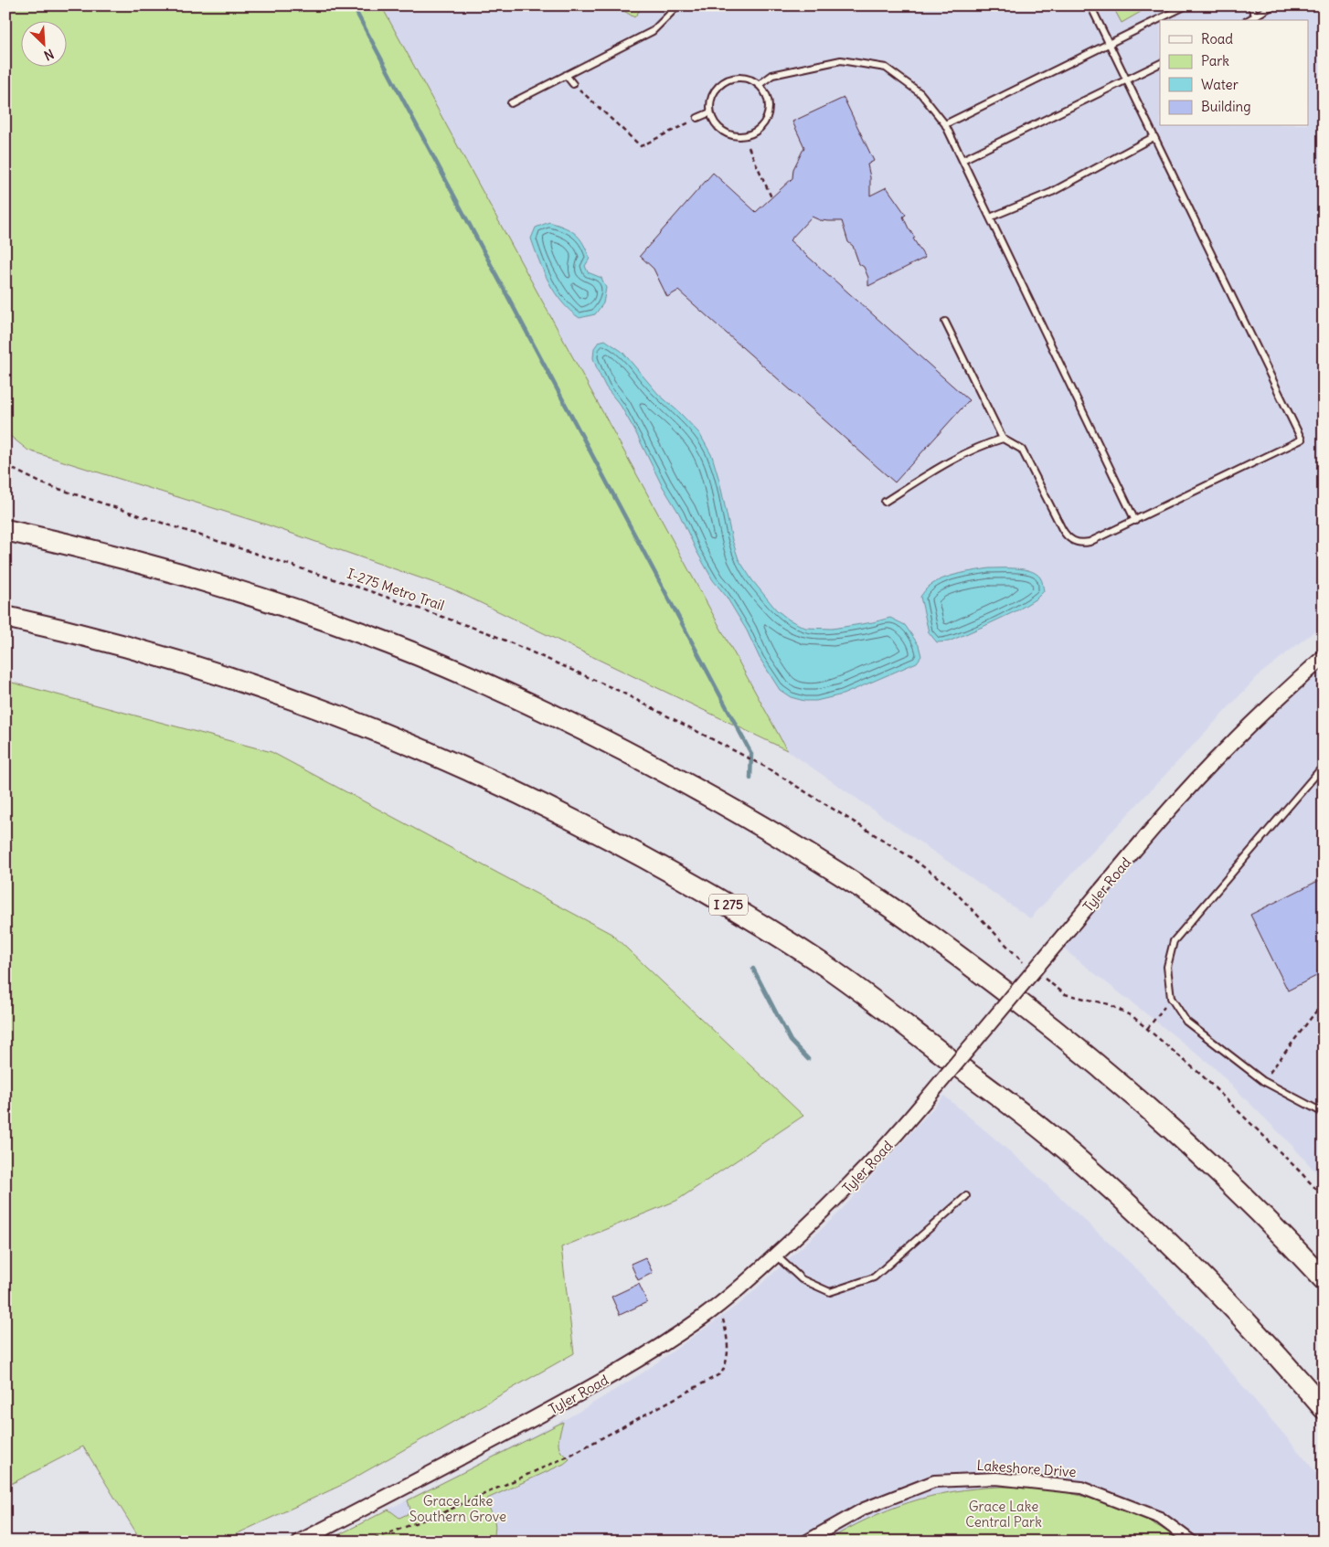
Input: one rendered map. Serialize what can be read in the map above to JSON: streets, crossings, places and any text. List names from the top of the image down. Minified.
{"streets":{"highway":["I 275"],"street":["Tyler Road","Lakeshore Drive"],"path":["I-275 Metro Trail"]},"parks":["Grace Lake Southern Grove","Grace Lake Central Park"],"legend":["Road","Park","Water","Building"],"north":"bottom right"}
